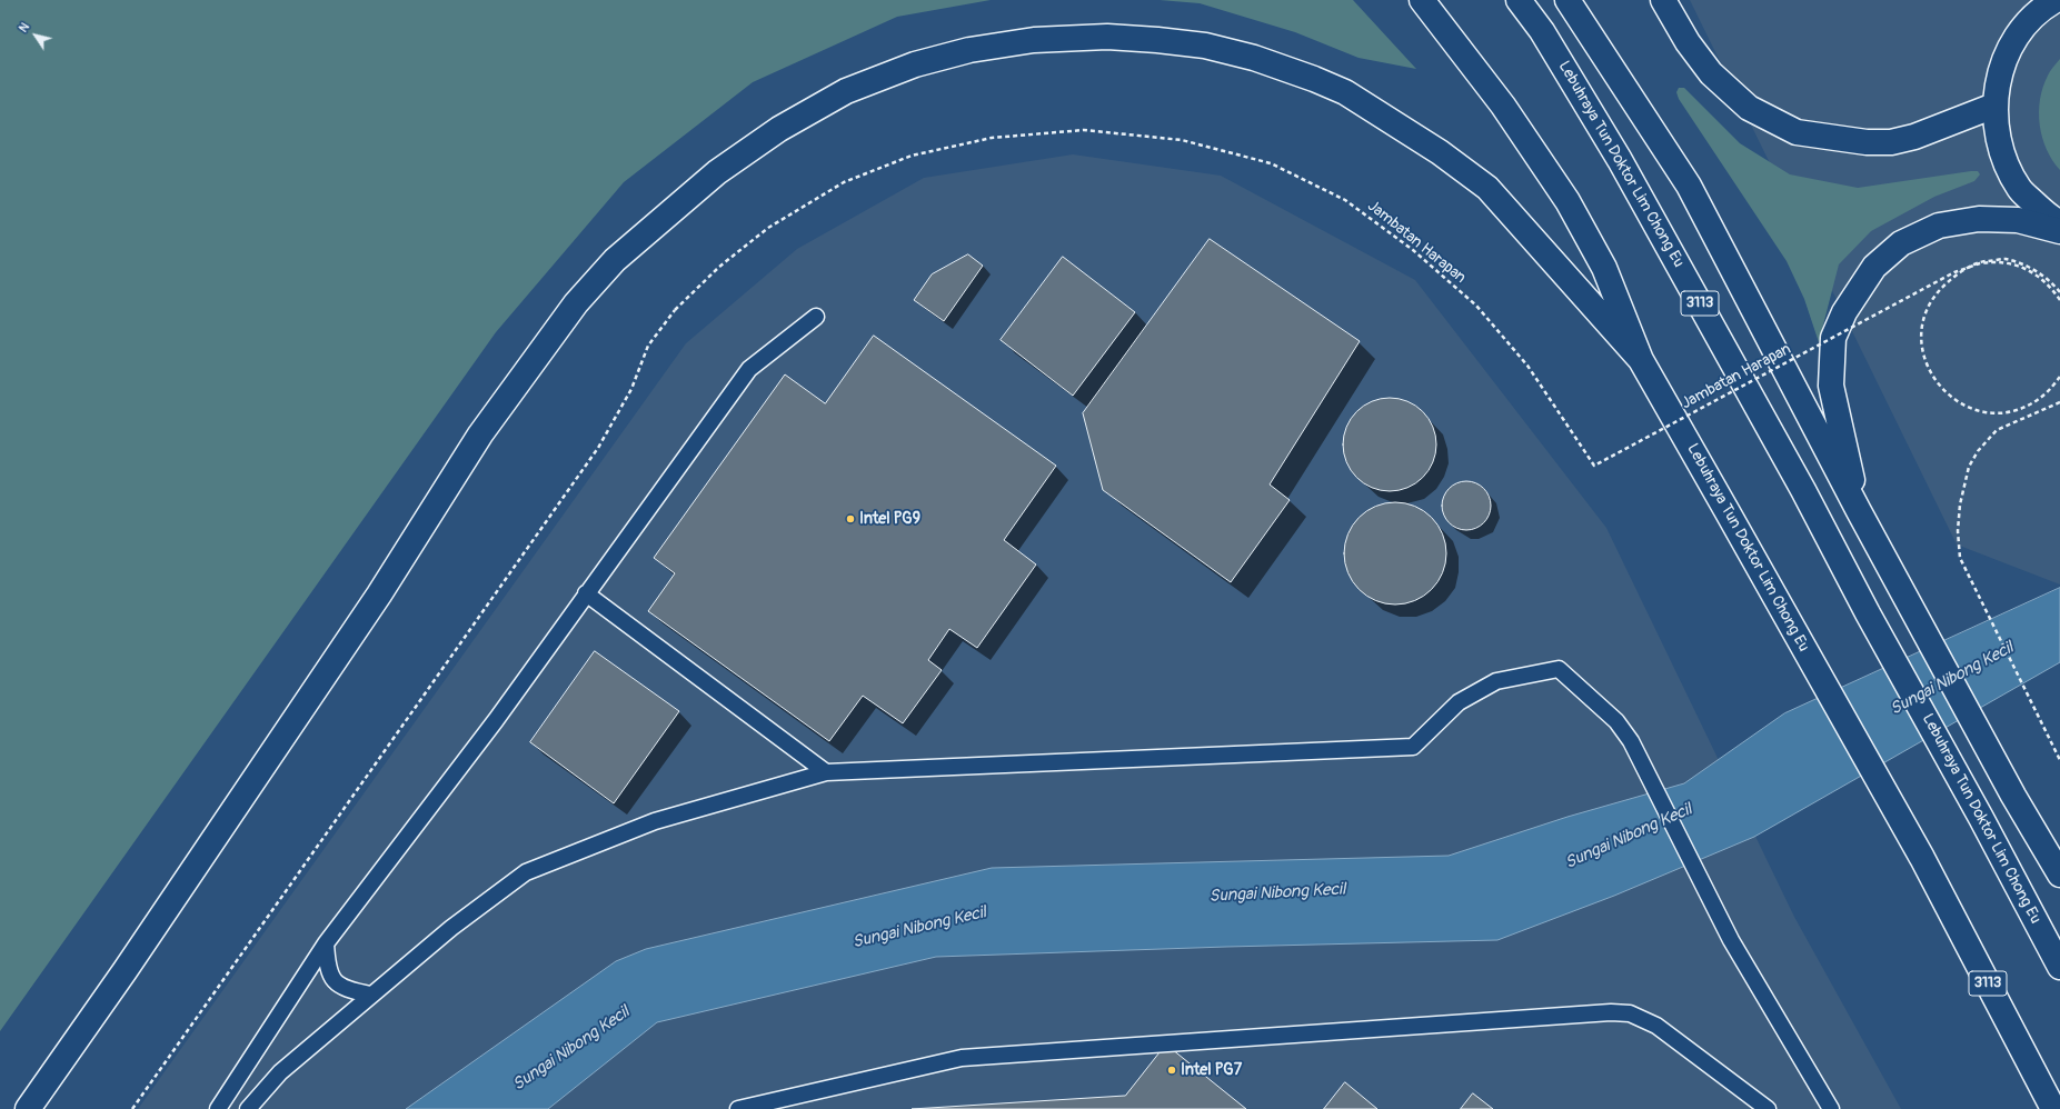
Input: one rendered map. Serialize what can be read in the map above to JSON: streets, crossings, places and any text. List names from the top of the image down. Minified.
{"streets":{"main road":["Lebuhraya Tun Doktor Lim Chong Eu","3113"],"path":["Jambatan Harapan"]},"water":["Sungai Nibong Kecil"],"places":["Intel PG9","Intel PG7"],"north":"top left"}
